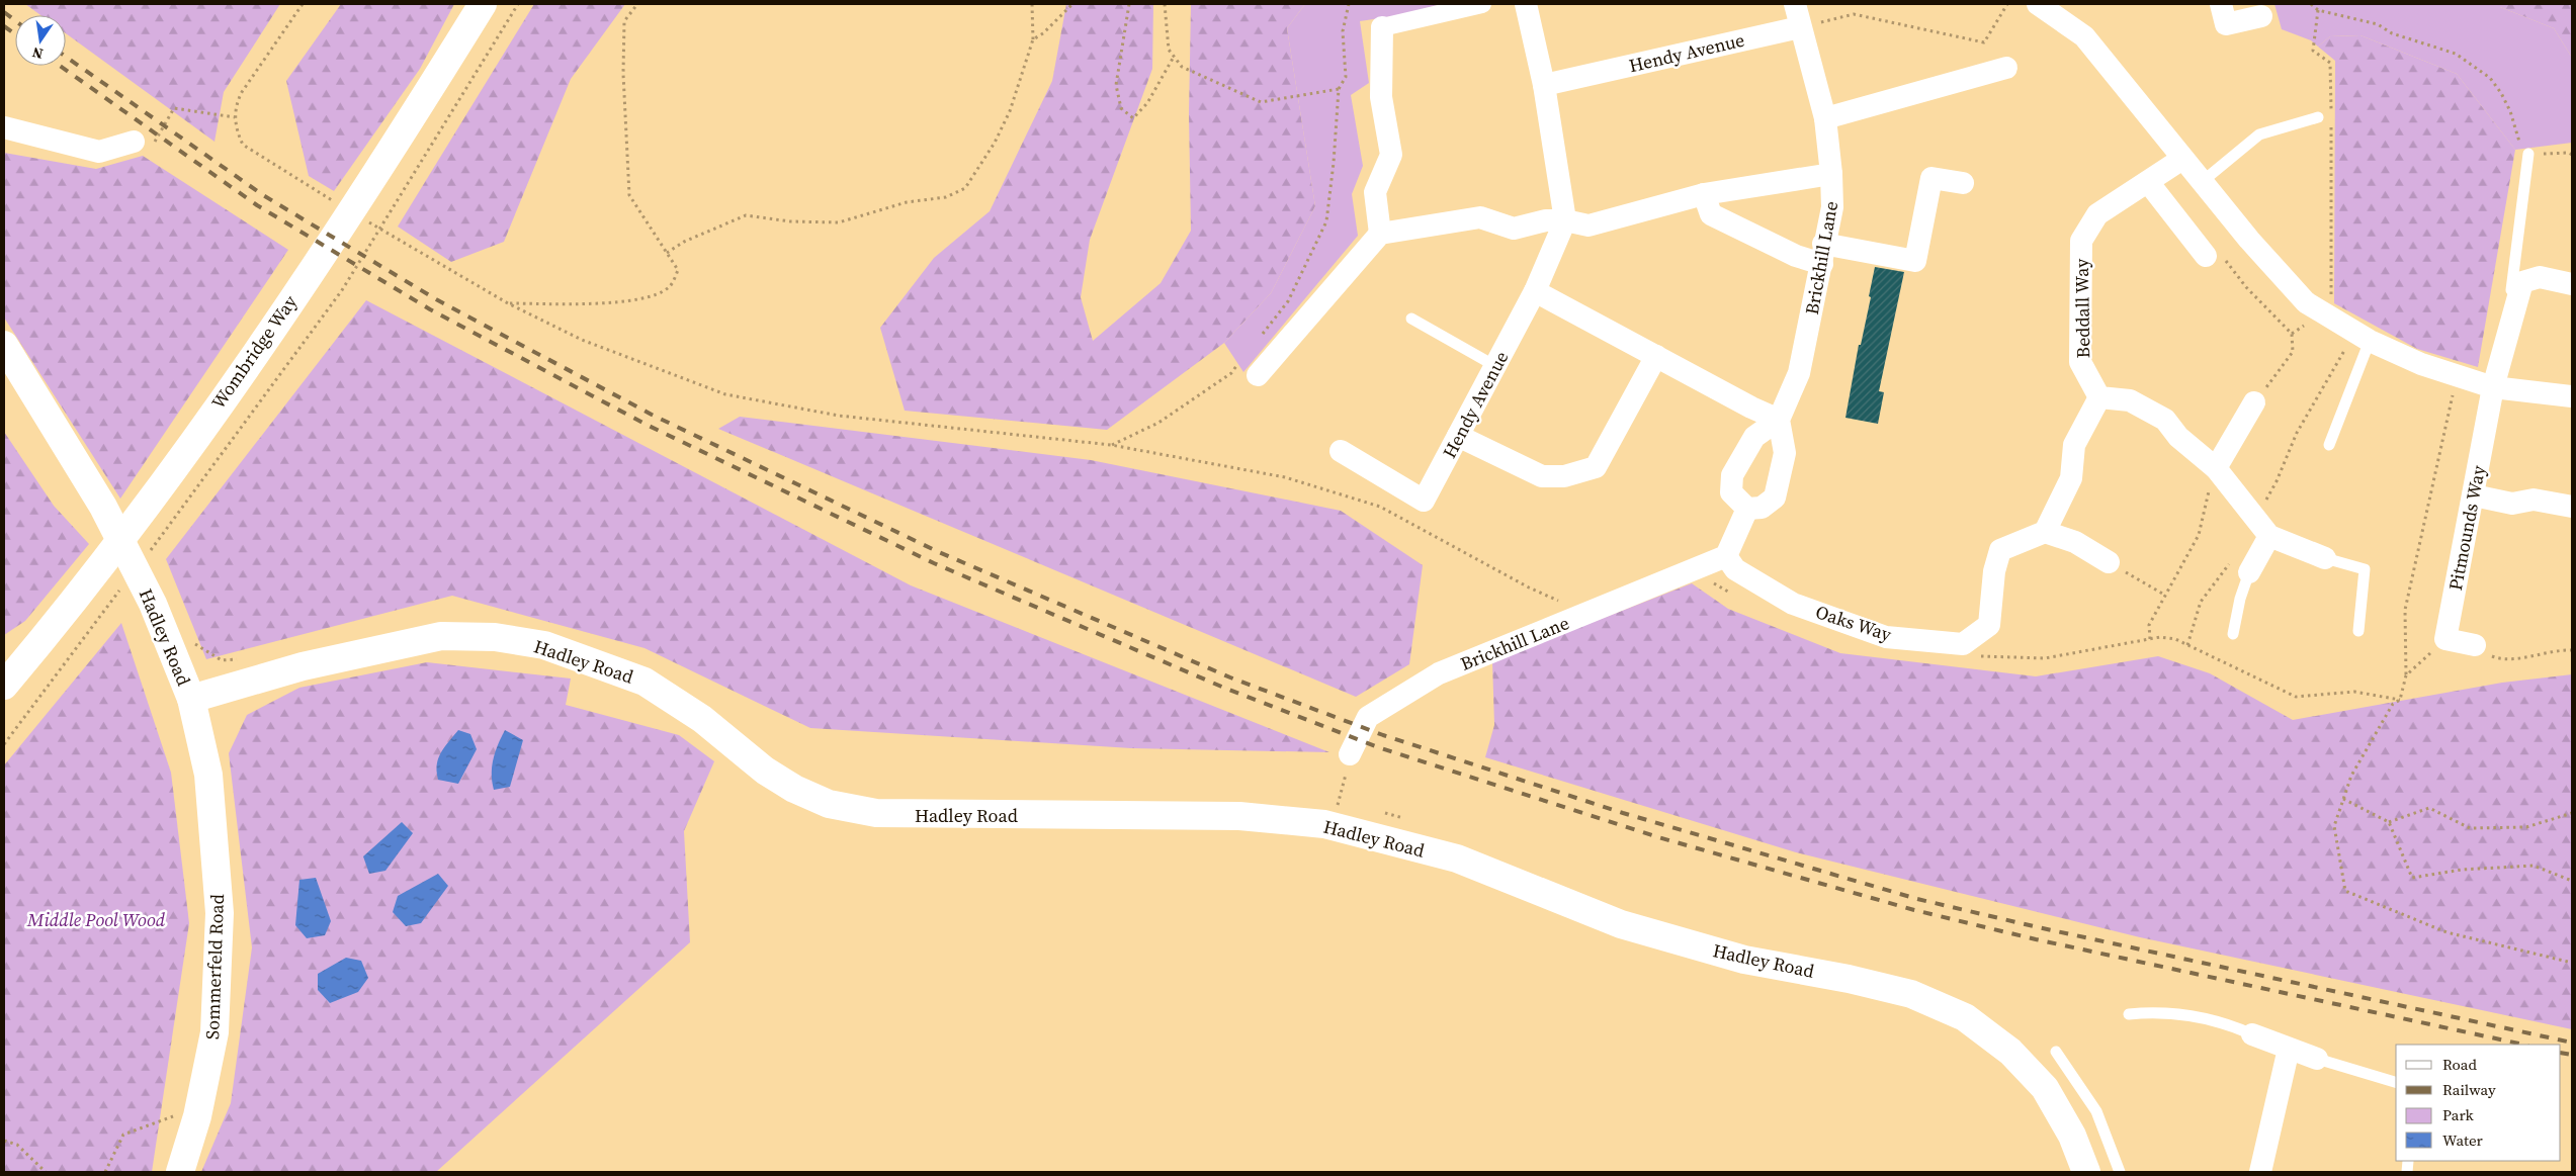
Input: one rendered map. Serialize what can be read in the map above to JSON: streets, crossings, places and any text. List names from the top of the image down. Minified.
{"streets":{"street":["Hendy Avenue","Brickhill Lane","Beddall Way","Wombridge Way","Pitmounds Way","Oaks Way","Hadley Road","Sommerfeld Road"]},"crossings":[["Hendy Avenue","Brickhill Lane"],["Brickhill Lane","Oaks Way"],["Hadley Road","Sommerfeld Road"]],"parks":["Middle Pool Wood"],"legend":["Road","Railway","Park","Water"],"north":"bottom"}
